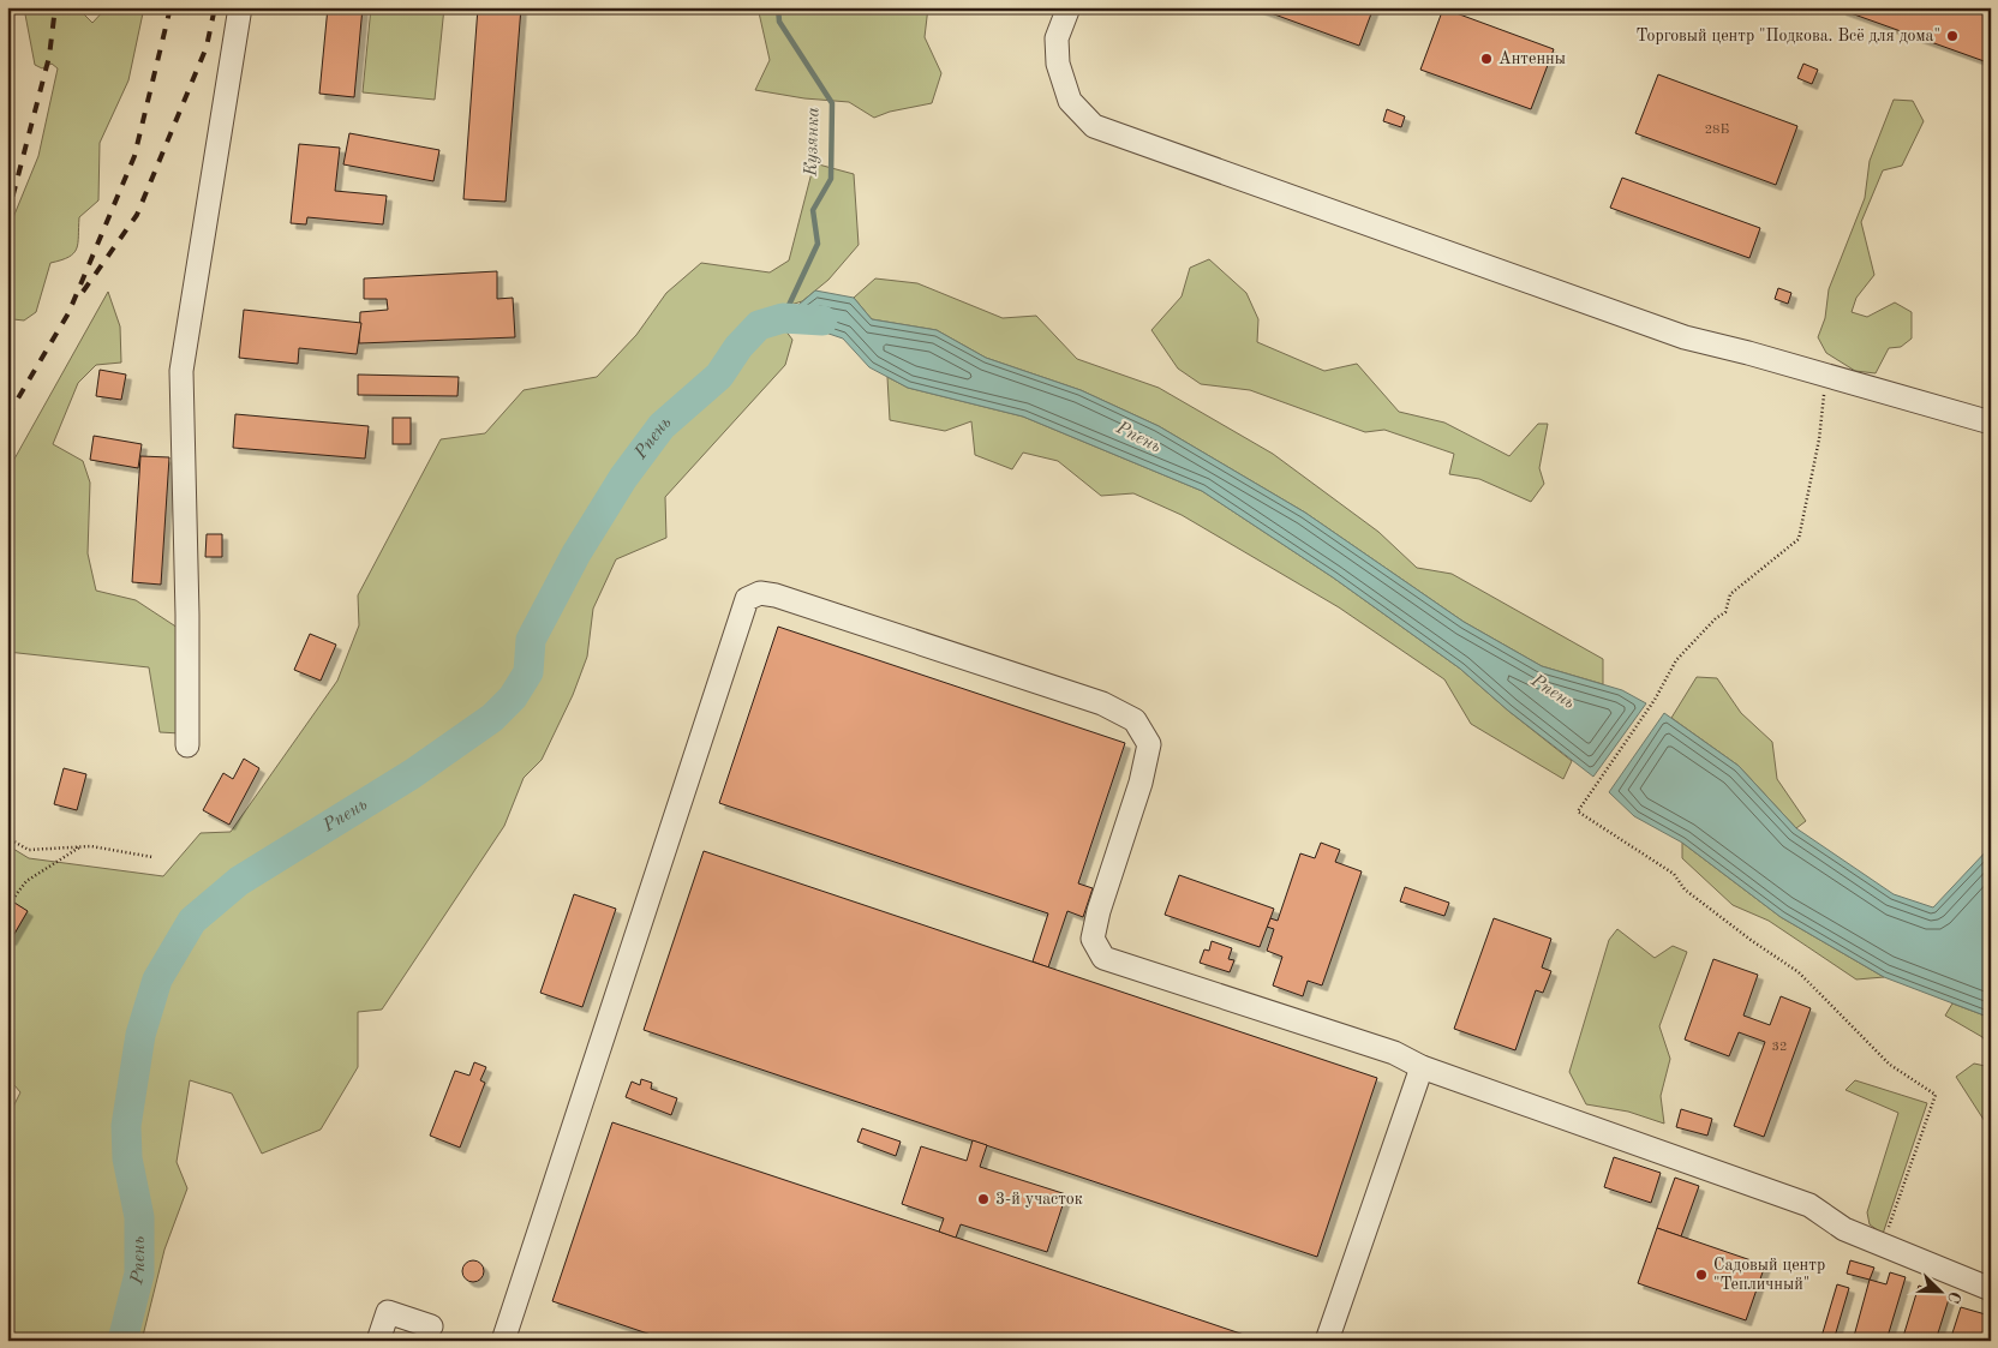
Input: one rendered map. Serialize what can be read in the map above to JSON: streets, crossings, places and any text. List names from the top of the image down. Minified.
{"water":["Кузянка","Рпень"],"places":["Торговый центр \"Подкова. Всё для дома\"","Антенны","3-й участок","Садовый центр \"Тепличный\""],"house_numbers":["28Б","32"],"north":"bottom right"}
